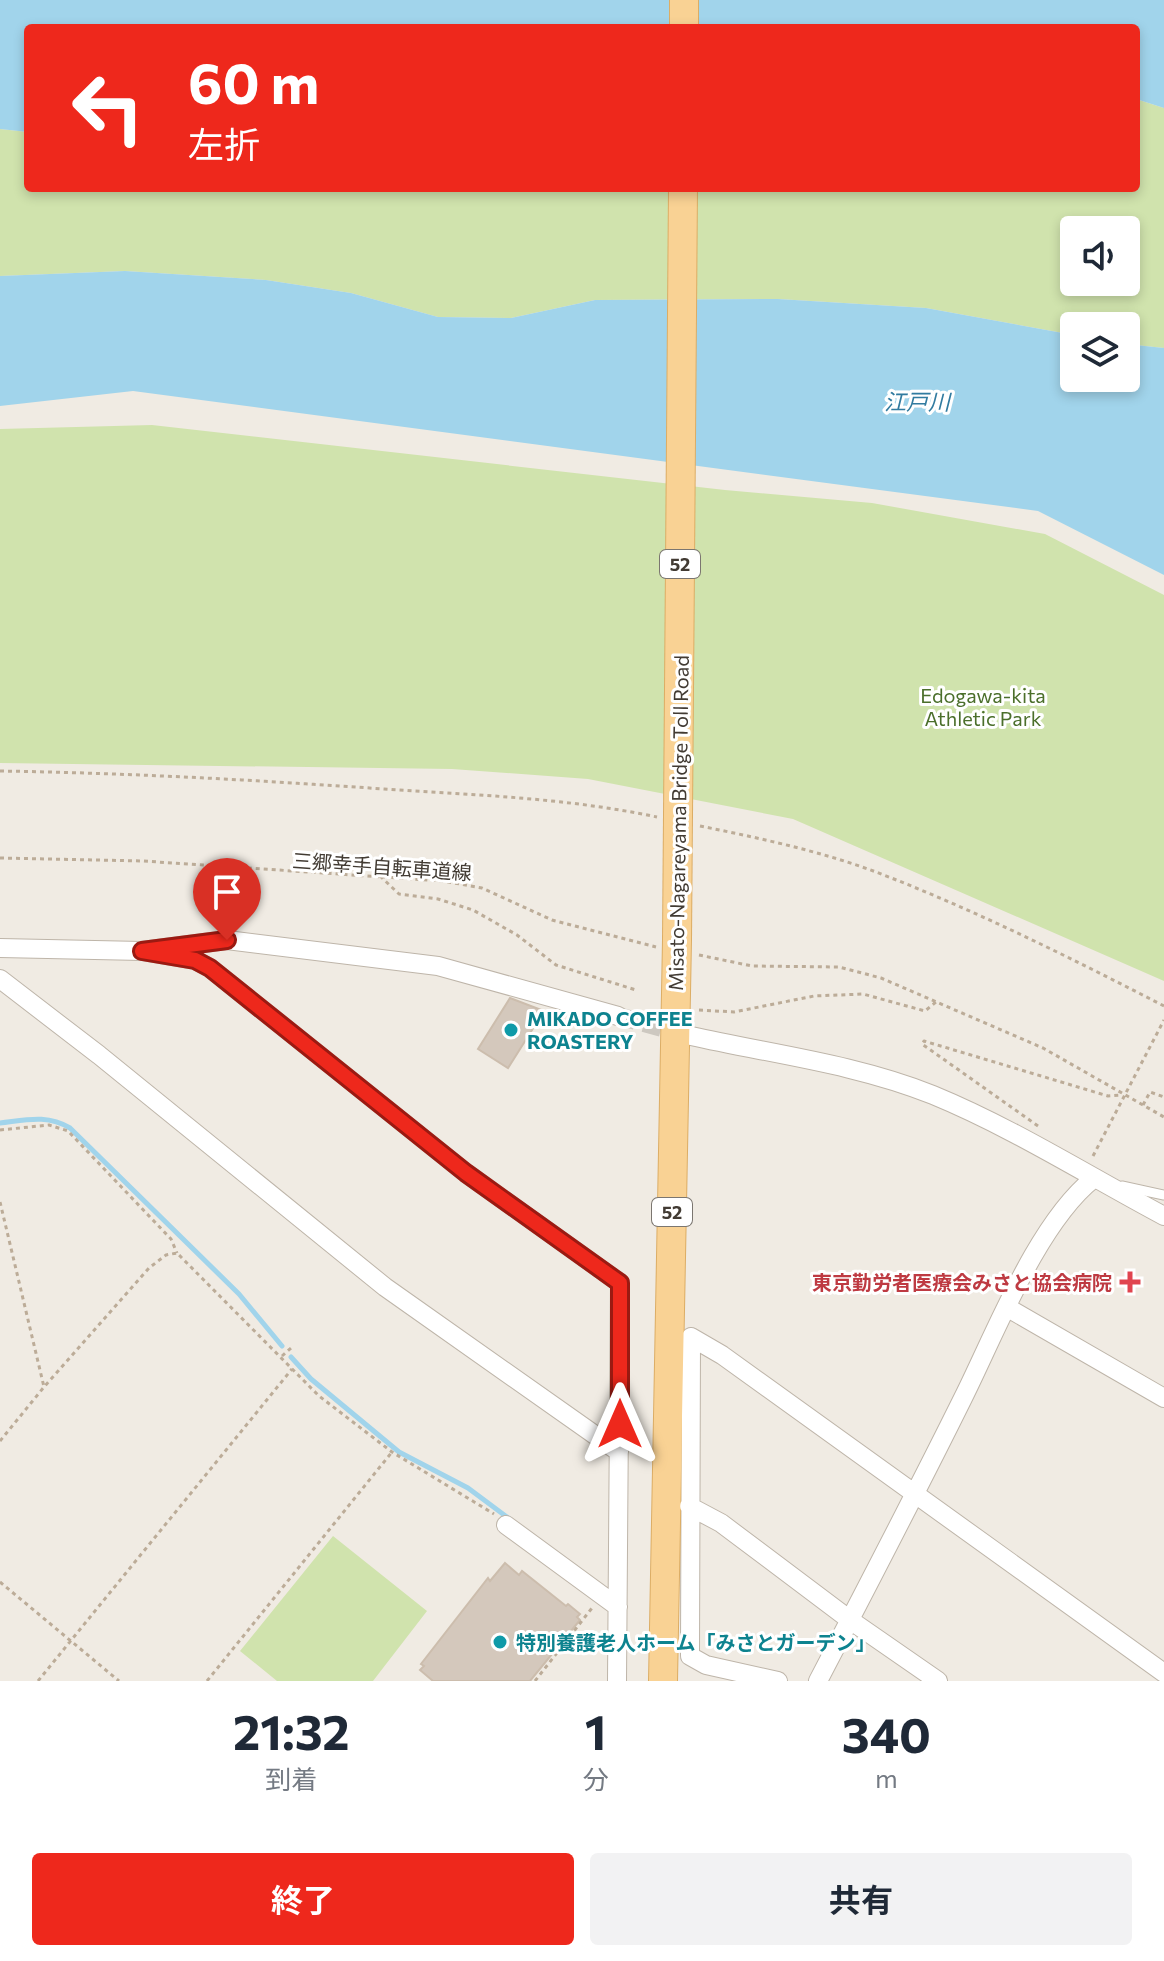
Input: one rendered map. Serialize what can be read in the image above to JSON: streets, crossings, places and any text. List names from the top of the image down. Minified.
{"streets":{"main road":["52","Misato-Nagareyama Bridge Toll Road"],"path":["三郷幸手自転車道線"]},"crossings":[["Misato-Nagareyama Bridge Toll Road","三郷幸手自転車道線"]],"water":["江戸川"],"parks":["Edogawa-kita Athletic Park"],"places":{"other":["MIKADO COFFEE ROASTERY","特別養護老人ホーム「みさとガーデン」"],"health":["東京勤労者医療会みさと協会病院"]},"page":{"turn":["60 m","左折"],"eta":["21:32","到着","1","分","340","m"],"buttons":["終了","共有"]}}
